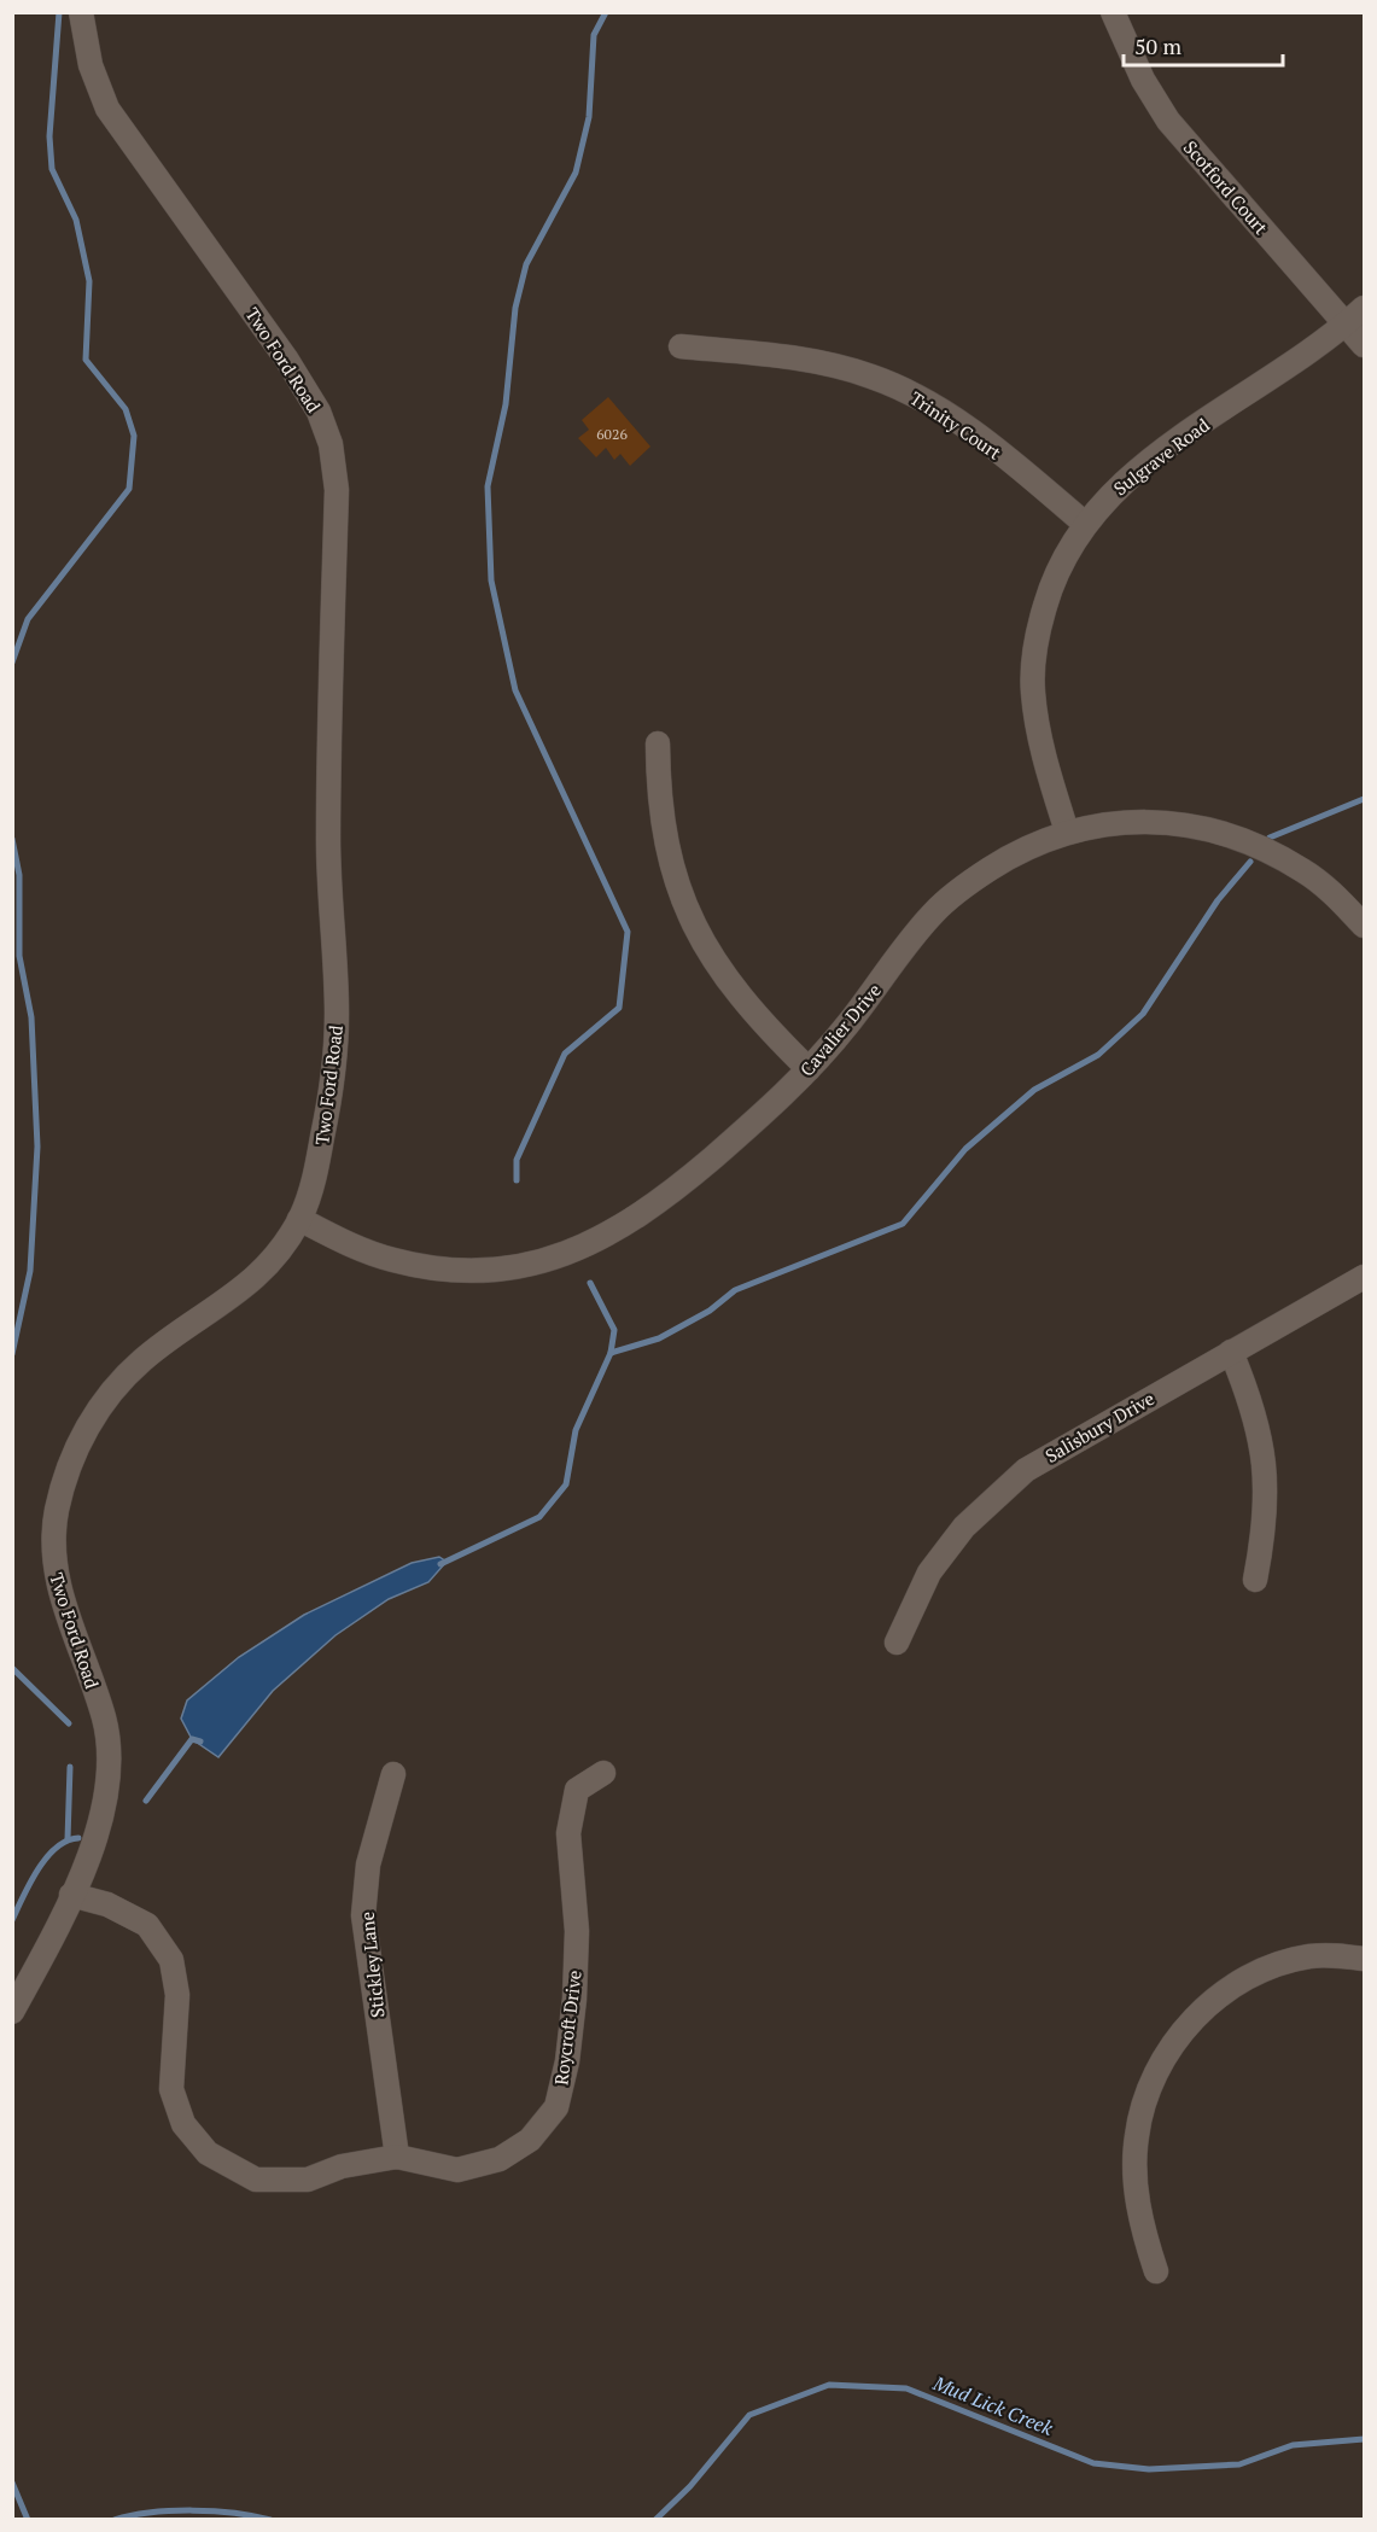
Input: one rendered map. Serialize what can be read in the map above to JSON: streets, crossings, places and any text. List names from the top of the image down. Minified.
{"streets":{"street":["Scotford Court","Two Ford Road","Trinity Court","Sulgrave Road","Cavalier Drive","Salisbury Drive","Stickley Lane","Roycroft Drive"]},"crossings":[["Scotford Court","Sulgrave Road"],["Two Ford Road","Cavalier Drive"],["Two Ford Road","Roycroft Drive"],["Trinity Court","Sulgrave Road"],["Sulgrave Road","Cavalier Drive"],["Stickley Lane","Roycroft Drive"]],"water":["Mud Lick Creek"],"house_numbers":["6026"],"scale_bar":"50 m"}
